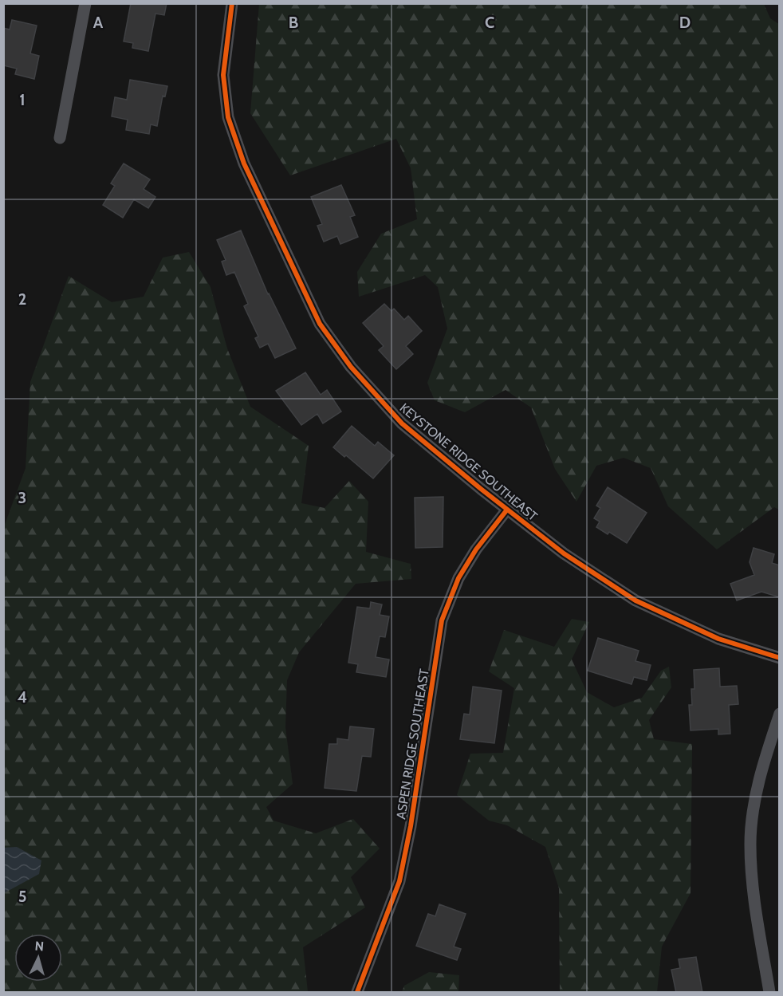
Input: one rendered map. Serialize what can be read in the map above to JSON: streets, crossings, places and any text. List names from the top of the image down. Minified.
{"streets":{"street":["KEYSTONE RIDGE SOUTHEAST","ASPEN RIDGE SOUTHEAST"]},"crossings":[["KEYSTONE RIDGE SOUTHEAST","ASPEN RIDGE SOUTHEAST"]],"north":"top","grid":{"columns":["A","B","C","D"],"rows":["1","2","3","4","5"]}}
